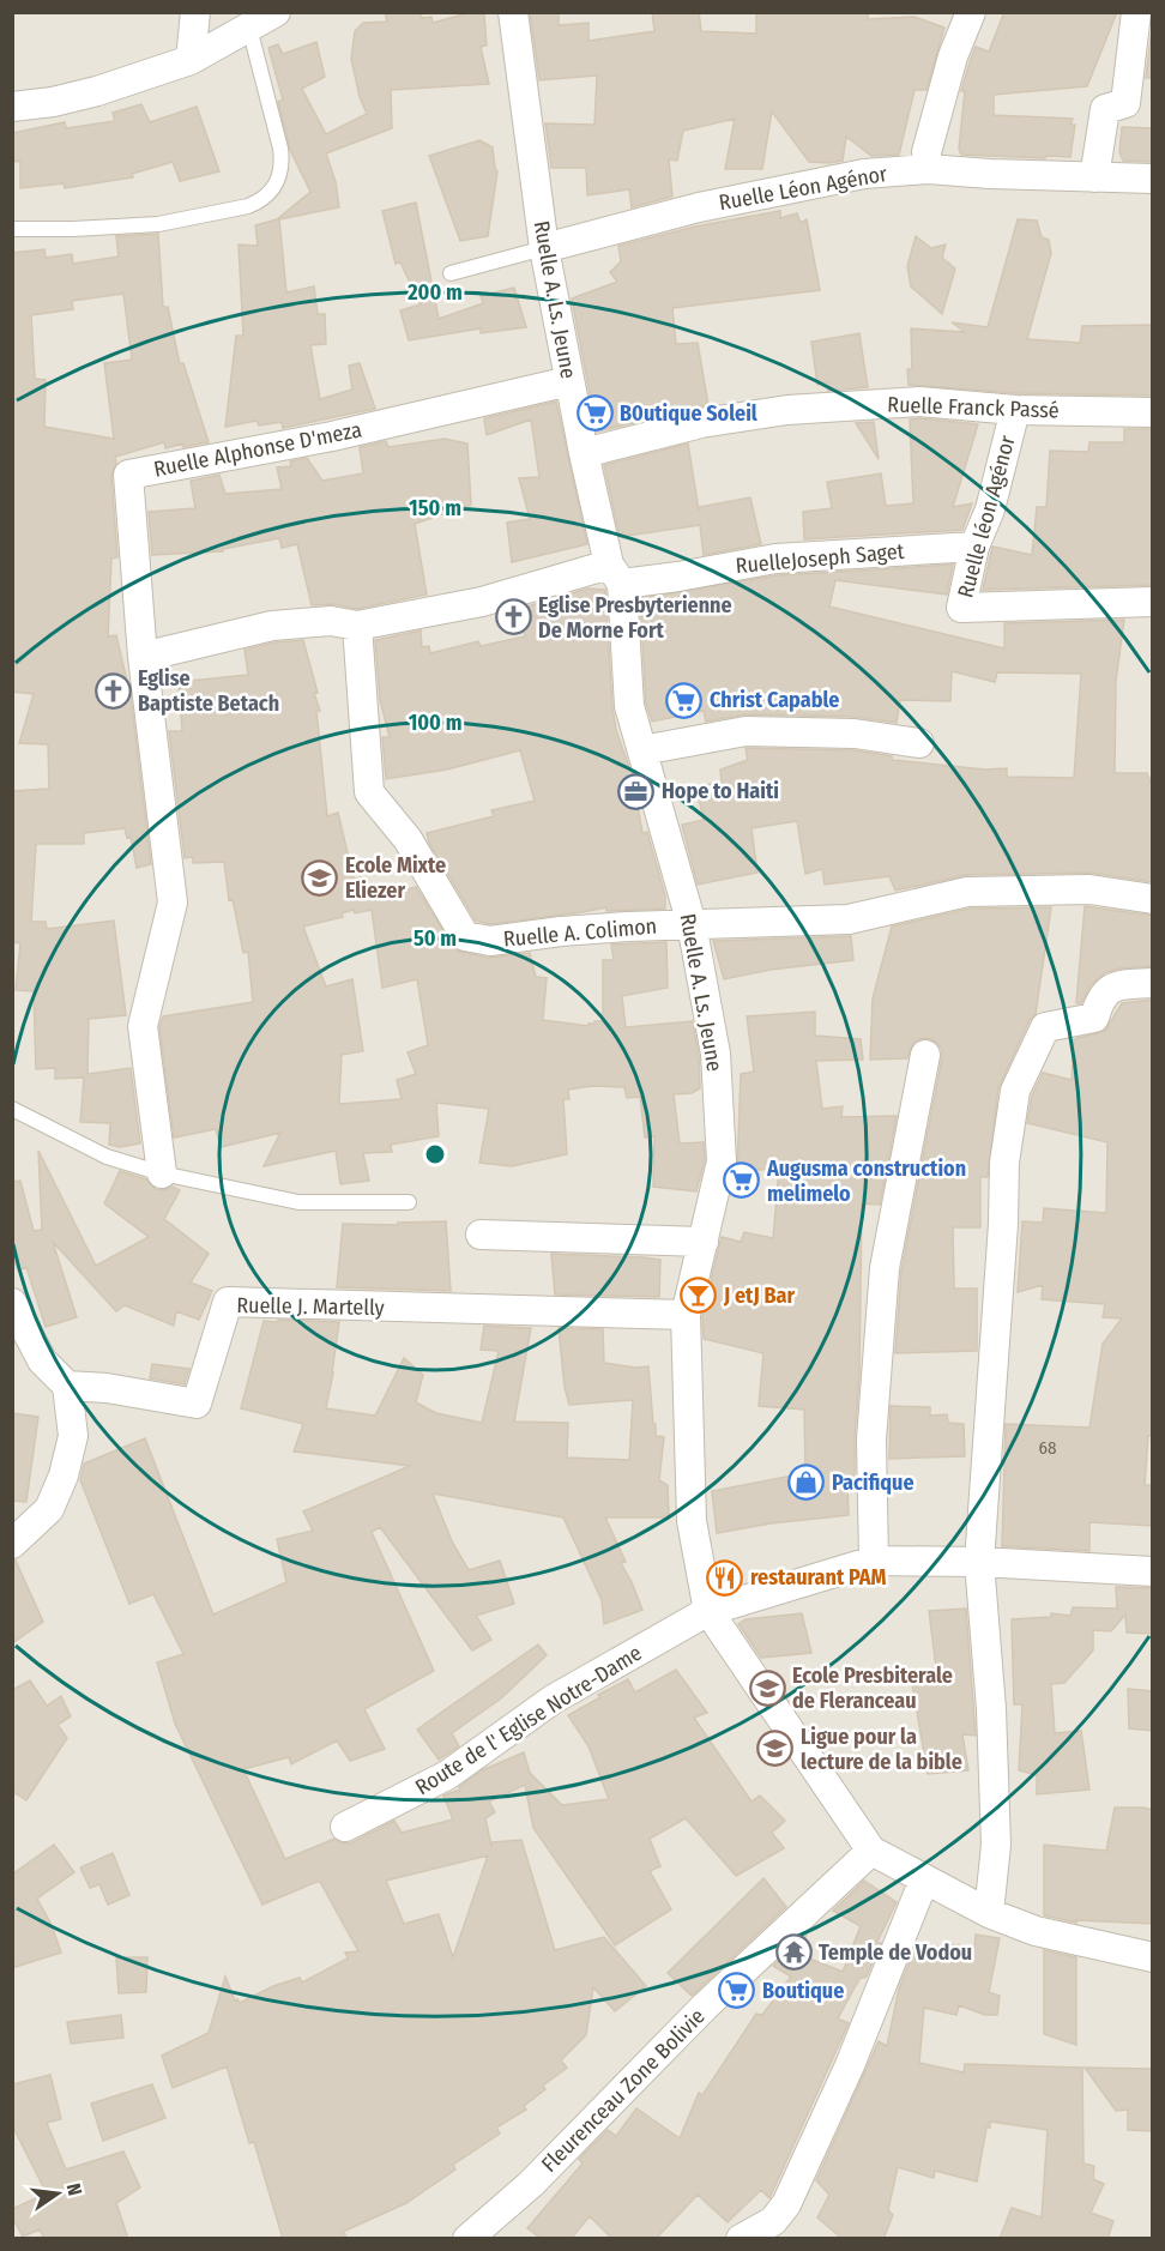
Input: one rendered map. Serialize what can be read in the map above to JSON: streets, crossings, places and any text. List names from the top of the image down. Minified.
{"streets":{"street":["Ruelle Léon Agénor","Ruelle A. Ls. Jeune","Ruelle Franck Passé","Ruelle Alphonse D'meza","Ruelle léon Agénor","RuelleJoseph Saget","Ruelle A. Colimon","Ruelle J. Martelly","Route de l' Eglise Notre-Dame","Fleurenceau Zone Bolivie"]},"crossings":[["Ruelle Léon Agénor","Ruelle A. Ls. Jeune"],["Ruelle A. Ls. Jeune","Ruelle Franck Passé"],["Ruelle A. Ls. Jeune","Ruelle Alphonse D'meza"],["Ruelle A. Ls. Jeune","RuelleJoseph Saget"],["Ruelle A. Ls. Jeune","Ruelle A. Colimon"],["Ruelle A. Ls. Jeune","Ruelle J. Martelly"],["Ruelle A. Ls. Jeune","Route de l' Eglise Notre-Dame"],["Ruelle A. Ls. Jeune","Fleurenceau Zone Bolivie"],["Ruelle Franck Passé","Ruelle léon Agénor"],["Ruelle Alphonse D'meza","RuelleJoseph Saget"],["Ruelle léon Agénor","RuelleJoseph Saget"],["RuelleJoseph Saget","Ruelle A. Colimon"]],"places":{"supermarket":["B0utique Soleil","Christ Capable","Augusma construction melimelo","Boutique"],"church":["Eglise Presbyterienne De Morne Fort","Eglise Baptiste Betach"],"office":["Hope to Haiti"],"school or university":["Ecole Mixte Eliezer","Ecole Presbiterale de Fleranceau","Ligue pour la lecture de la bible"],"bar":["J etJ Bar"],"shop":["Pacifique"],"restaurant":["restaurant PAM"],"temple":["Temple de Vodou"]},"house_numbers":["68"],"north":"right","rings":["200 m","150 m","100 m","50 m"]}
